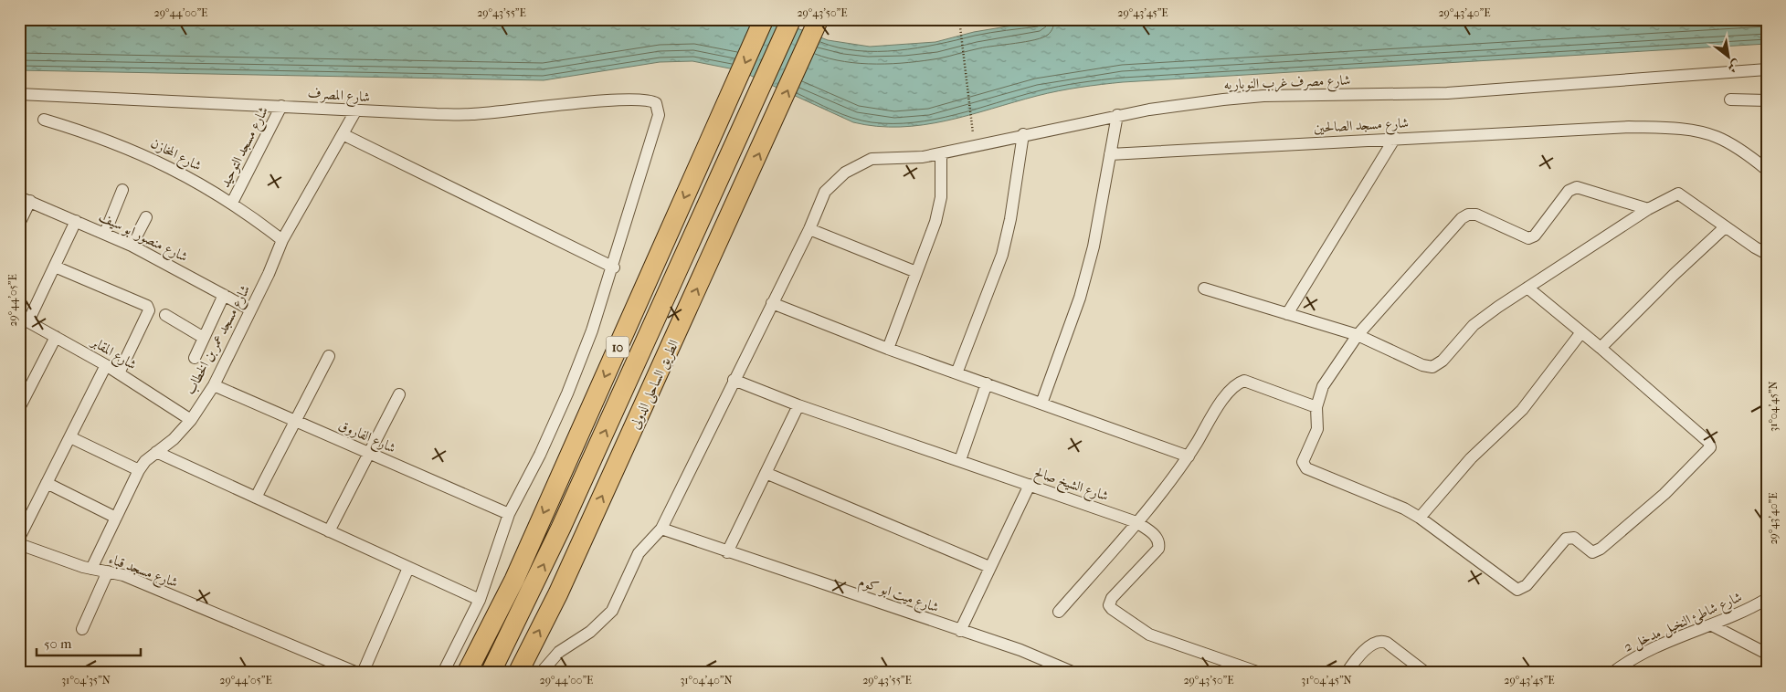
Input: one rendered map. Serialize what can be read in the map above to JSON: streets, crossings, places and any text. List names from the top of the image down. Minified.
{"streets":{"highway":["10","الطريق الساحلى الدولى"],"street":["شارع مصرف غرب النوباريه","شارع المصرف","شارع مسجد الصالحين","شارع مسجد التوحيد","شارع المخازن","شارع منصور ابو سيف","شارع مسجد عمر بن الخطاب","شارع المقابر","شارع الفاروق","شارع الشيخ صالح","شارع مسجد قباء","شارع ميت ابو كوم","شارع شاطئ النخيل مدخل 2"]},"crossings":[["شارع المصرف","شارع مسجد التوحيد"],["شارع المصرف","شارع مسجد عمر بن الخطاب"],["شارع مسجد التوحيد","شارع المخازن"],["شارع المخازن","شارع مسجد عمر بن الخطاب"],["شارع منصور ابو سيف","شارع مسجد عمر بن الخطاب"],["شارع مسجد عمر بن الخطاب","شارع المقابر"],["شارع مسجد عمر بن الخطاب","شارع الفاروق"],["شارع مسجد عمر بن الخطاب","شارع مسجد قباء"]],"scale_bar":"50 m","north":"bottom right","coordinates":["29°44'00\"E","29°43'55\"E","29°43'50\"E","29°43'45\"E","29°43'40\"E","29°44'05\"E","31°04'45\"N","31°04'35\"N","31°04'40\"N"]}
